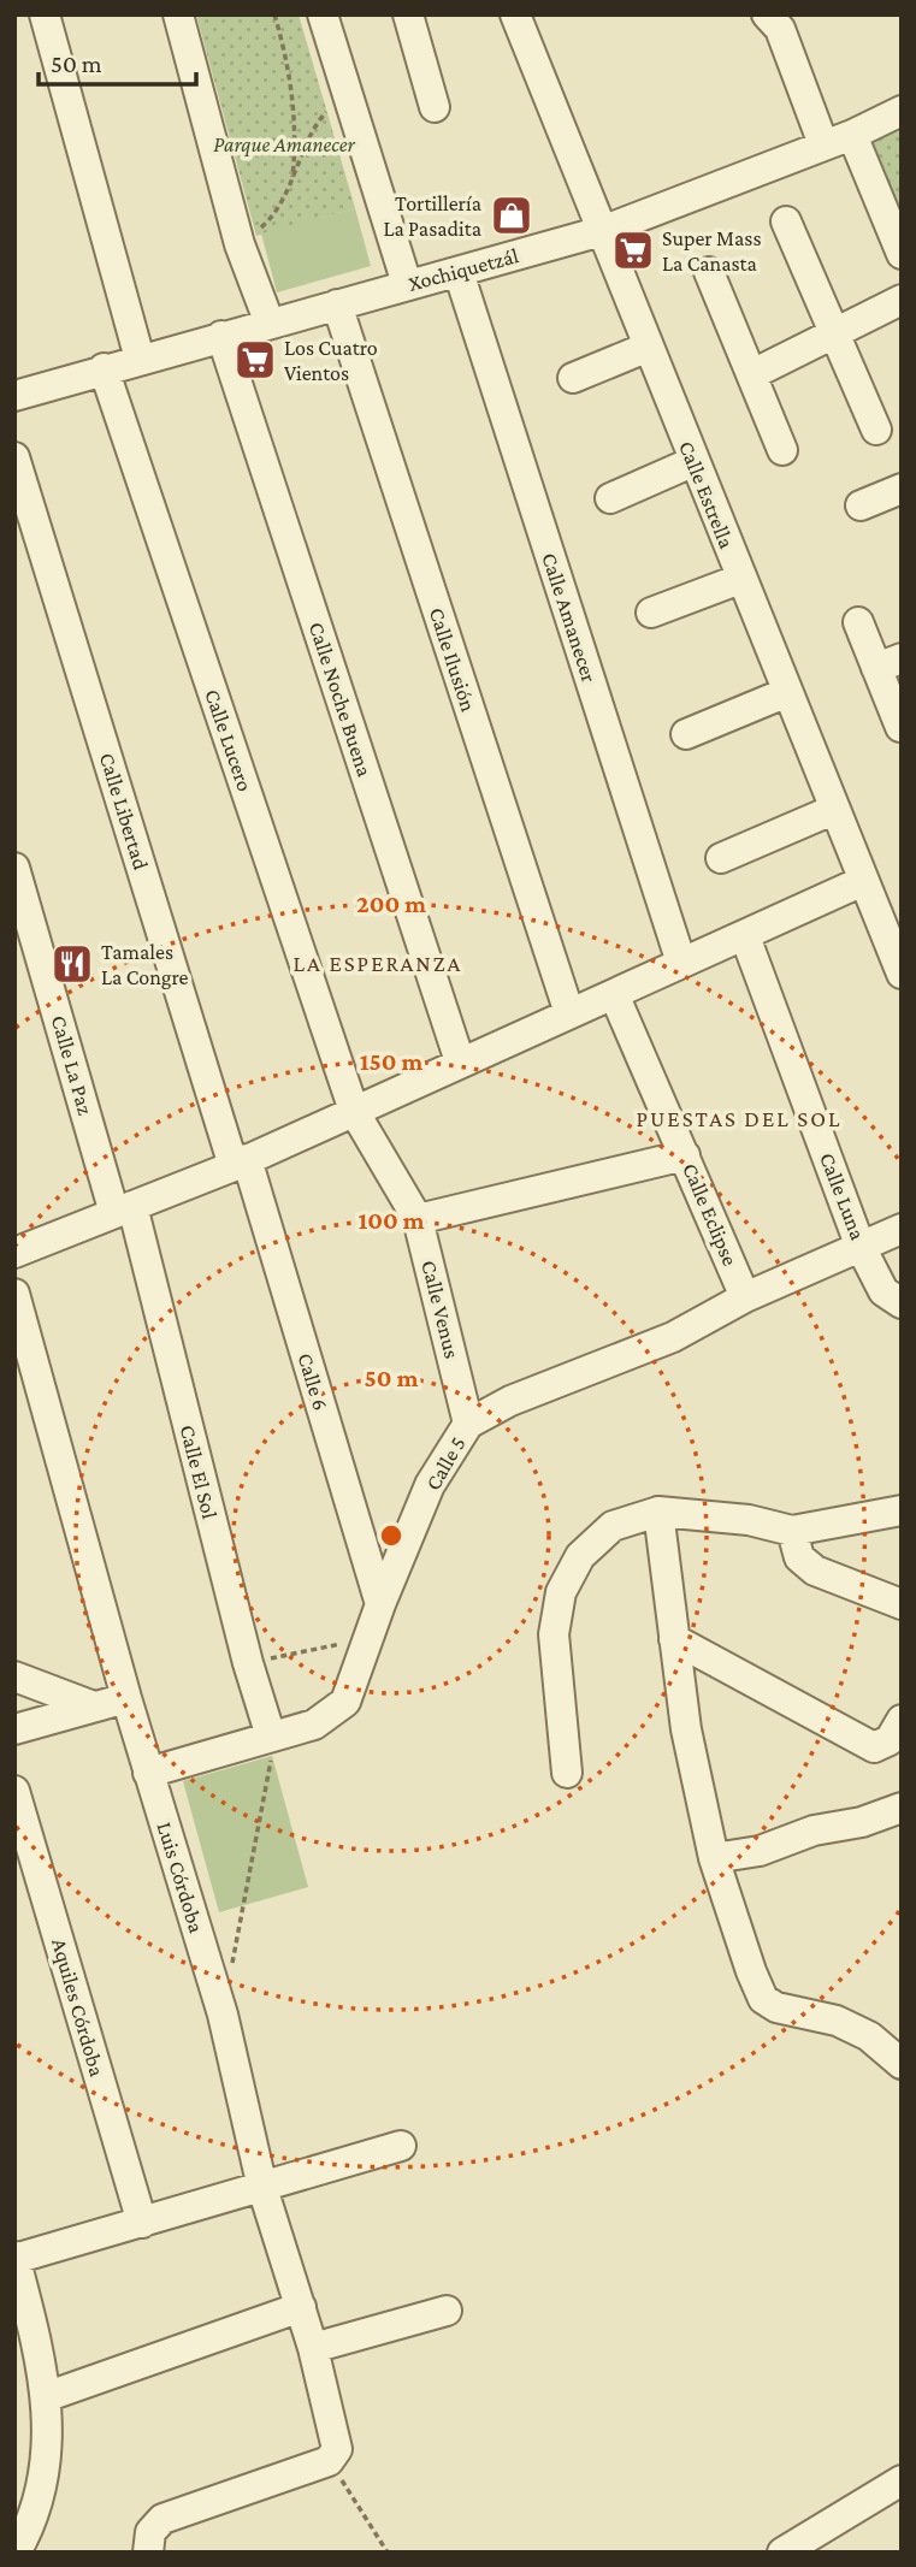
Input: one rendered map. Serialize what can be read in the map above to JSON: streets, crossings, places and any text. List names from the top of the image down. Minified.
{"streets":{"street":["Xochiquetzál","Calle Estrella","Calle Amanecer","Calle Ilusión","Calle Noche Buena","Calle Lucero","Calle Libertad","Calle La Paz","Calle Luna","Calle Eclipse","Calle Venus","Calle 6","Calle 5","Calle El Sol","Luis Córdoba","Aquiles Córdoba"]},"crossings":[["Xochiquetzál","Calle Estrella"],["Xochiquetzál","Calle Amanecer"],["Xochiquetzál","Calle Ilusión"],["Xochiquetzál","Calle Noche Buena"],["Xochiquetzál","Calle Lucero"],["Calle Lucero","Calle Venus"],["Calle Libertad","Calle 6"],["Calle La Paz","Calle El Sol"],["Calle Luna","Calle 5"],["Calle Eclipse","Calle 5"],["Calle Venus","Calle 5"],["Calle 6","Calle 5"],["Calle 5","Calle El Sol"],["Calle 5","Luis Córdoba"]],"districts":["LA ESPERANZA","PUESTAS DEL SOL"],"parks":["Parque Amanecer"],"places":{"shop":["Tortillería La Pasadita"],"supermarket":["Super Mass La Canasta","Los Cuatro Vientos"],"restaurant":["Tamales La Congre"]},"scale_bar":"50 m","rings":["200 m","150 m","100 m","50 m"]}
